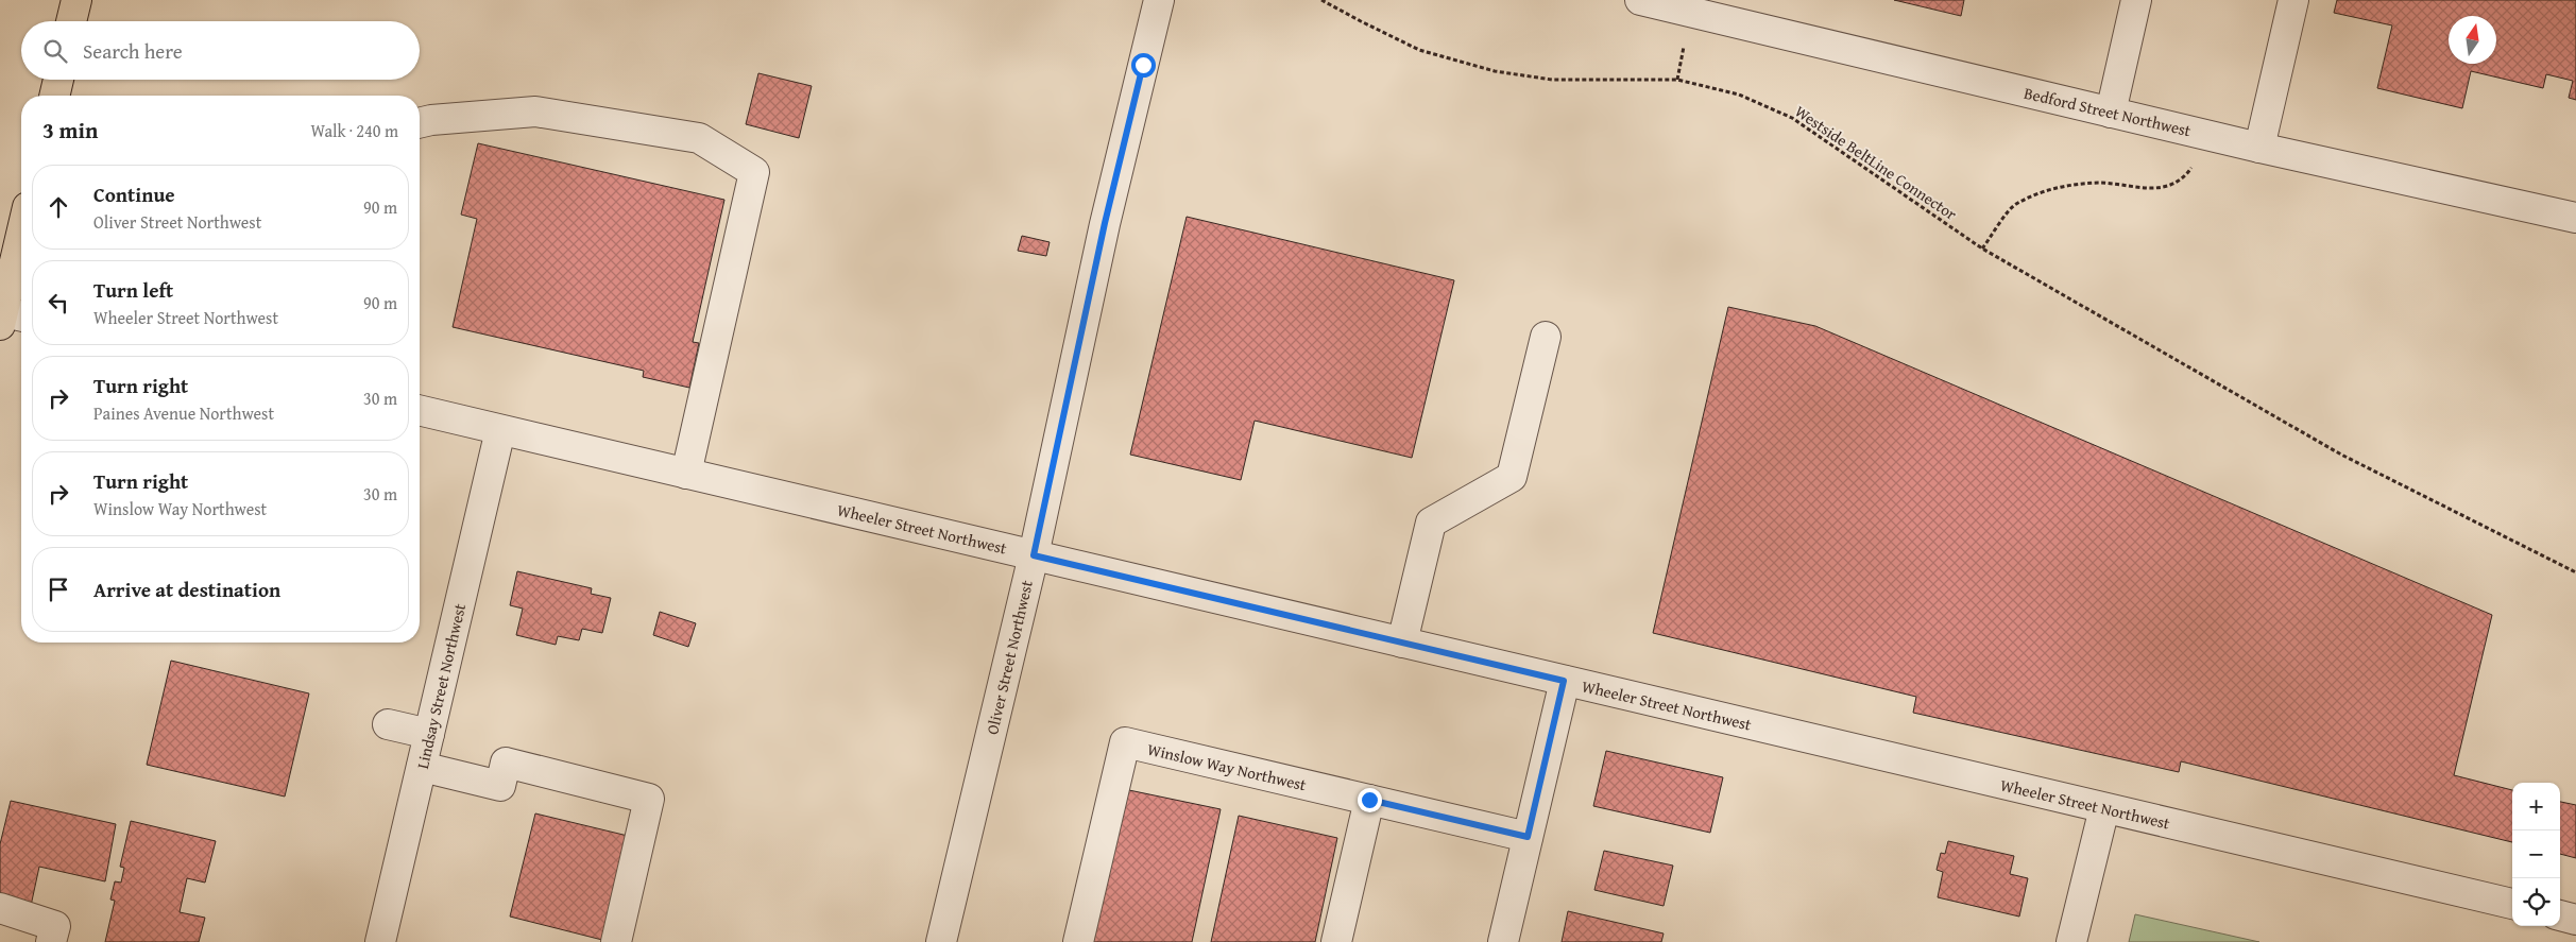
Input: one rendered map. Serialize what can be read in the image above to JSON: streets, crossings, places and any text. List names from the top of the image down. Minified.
{"streets":{"street":["Bedford Street Northwest","Wheeler Street Northwest","Oliver Street Northwest","Lindsay Street Northwest","Winslow Way Northwest"],"path":["Westside BeltLine Connector"]},"crossings":[["Wheeler Street Northwest","Oliver Street Northwest"],["Wheeler Street Northwest","Lindsay Street Northwest"]],"north":"top","page":{"search":"Search here","heading":["3 min","Walk · 240 m"],"list":[["Continue","Oliver Street Northwest","90 m"],["Turn left","Wheeler Street Northwest","90 m"],["Turn right","Paines Avenue Northwest","30 m"],["Turn right","Winslow Way Northwest","30 m"],"Arrive at destination"],"map_buttons":["+","−"]}}
